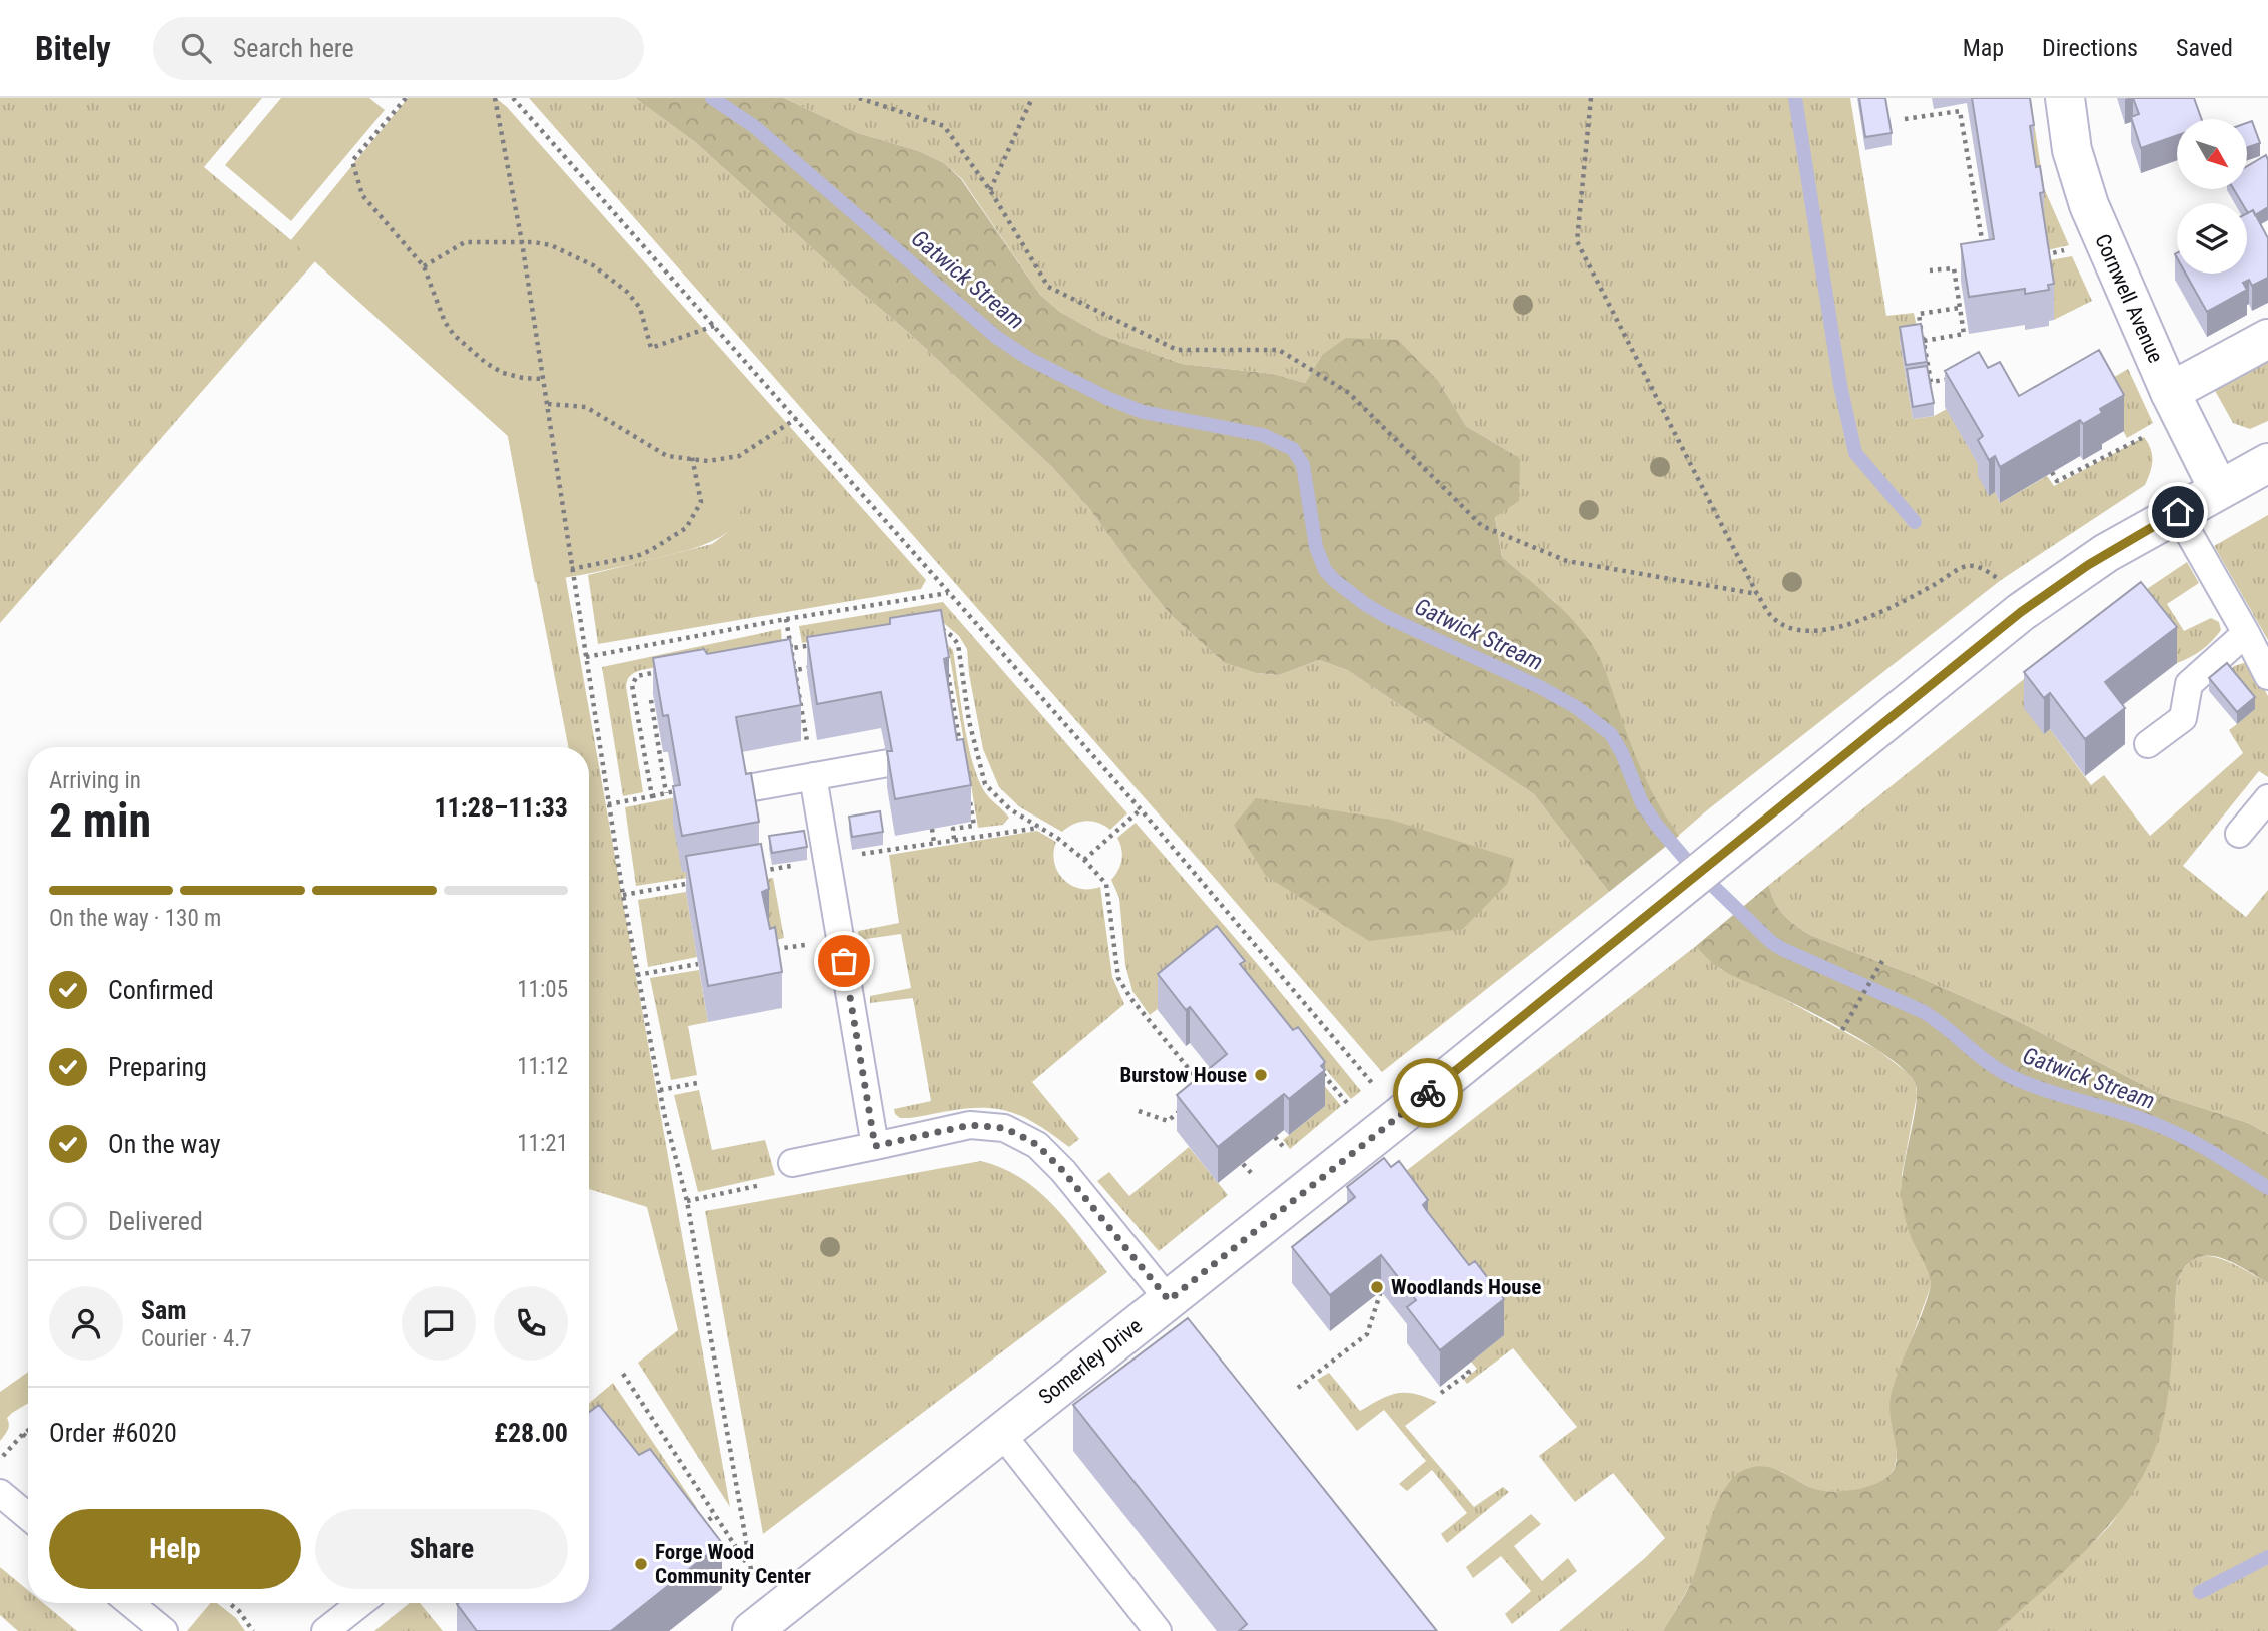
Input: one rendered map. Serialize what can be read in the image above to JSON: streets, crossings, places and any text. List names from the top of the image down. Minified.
{"streets":{"street":["Cornwell Avenue","Somerley Drive"]},"crossings":[["Cornwell Avenue","Somerley Drive"]],"water":["Gatwick Stream"],"places":["Burstow House","Woodlands House","Forge Wood Community Center"],"north":"bottom right","page":{"header":"Bitely","search":"Search here","nav":["Map","Directions","Saved"],"heading":["2 min","Arriving in","11:28–11:33"],"panel":["Sam","Courier · 4.7","Order #6020","£28.00"],"bar":"On the way · 130 m","list":[["Confirmed","11:05"],["Preparing","11:12"],["On the way","11:21"],"Delivered"],"buttons":["Help","Share"]}}
